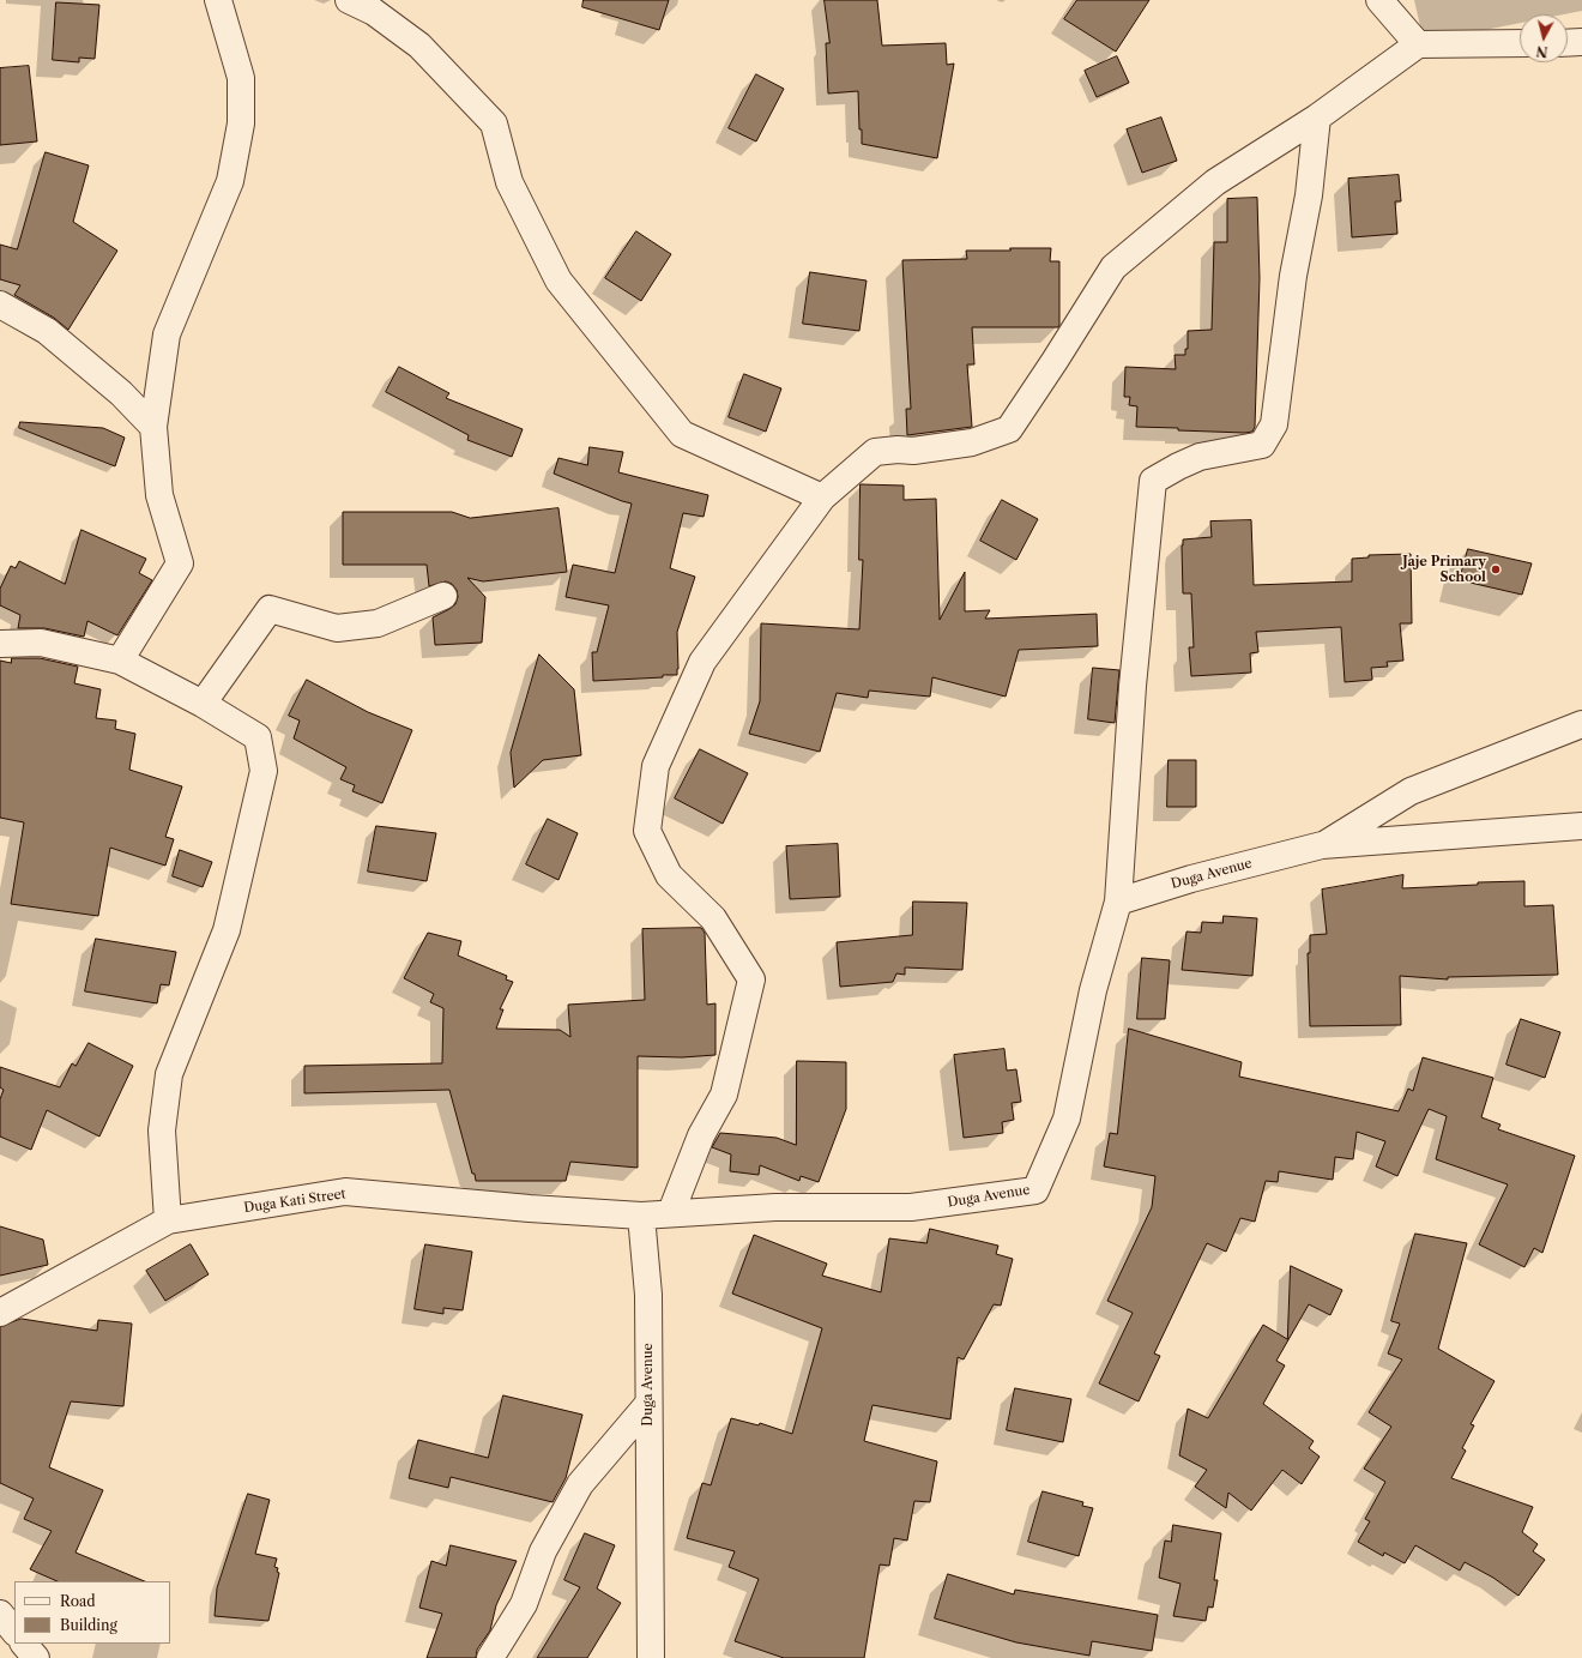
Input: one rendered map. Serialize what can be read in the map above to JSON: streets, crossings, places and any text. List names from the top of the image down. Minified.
{"streets":{"street":["Duga Avenue","Duga Kati Street"]},"crossings":[["Duga Avenue","Duga Kati Street"]],"places":["Jaje Primary School"],"legend":["Road","Building"],"north":"bottom"}
